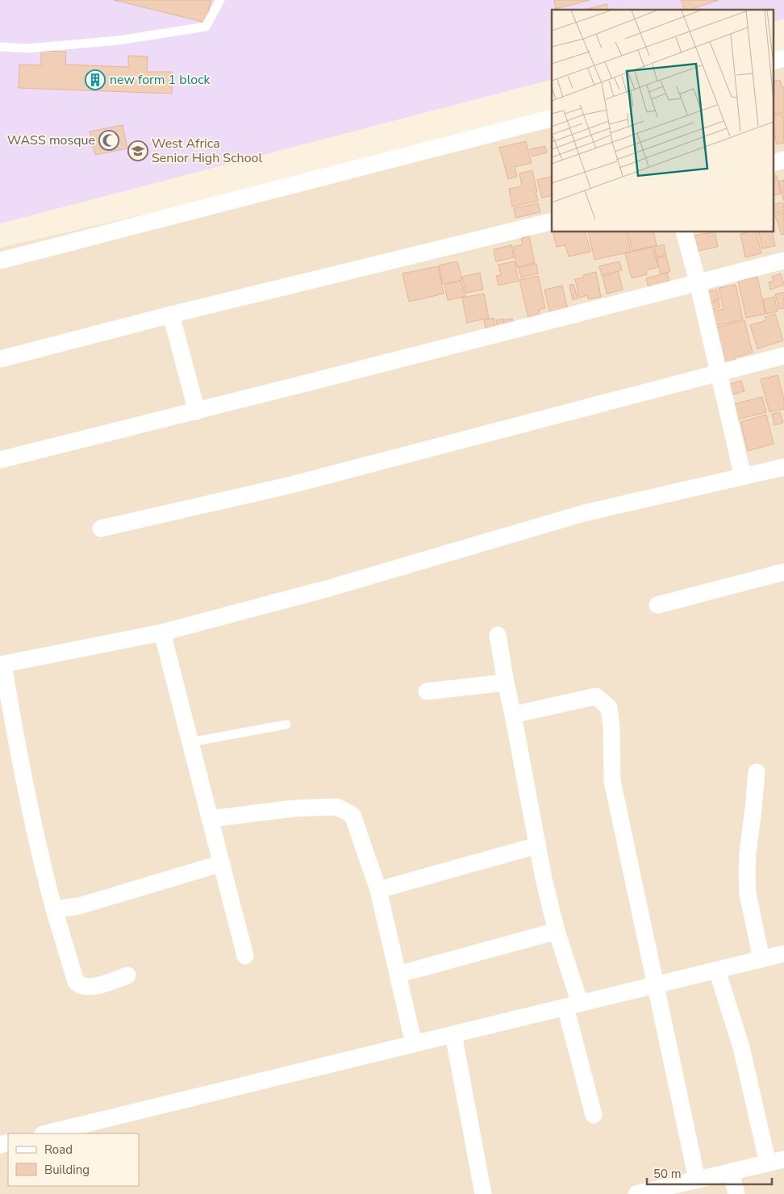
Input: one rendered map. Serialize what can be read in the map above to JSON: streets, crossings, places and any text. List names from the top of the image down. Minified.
{"places":{"building":["new form 1 block"],"mosque":["WASS mosque"],"school or university":["West Africa Senior High School"]},"legend":["Road","Building"],"scale_bar":"50 m"}
